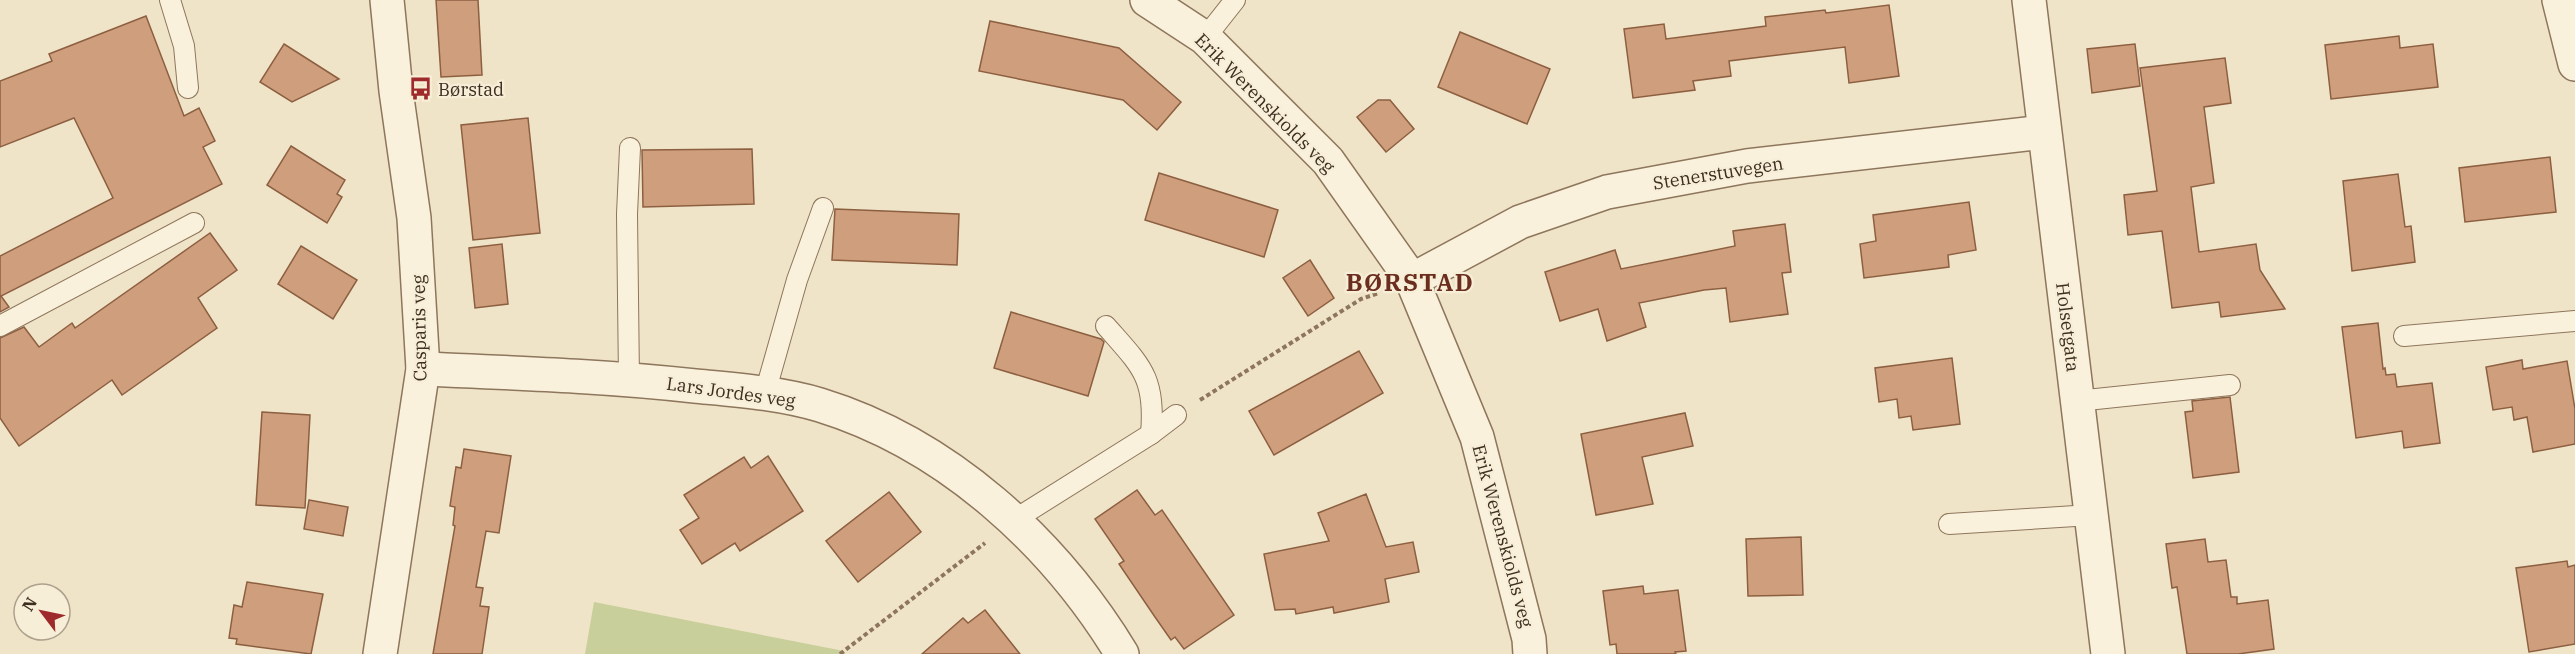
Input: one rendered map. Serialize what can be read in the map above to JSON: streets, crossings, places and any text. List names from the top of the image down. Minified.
{"streets":{"street":["Erik Werenskiolds veg","Stenerstuvegen","Holsetgata","Casparis veg","Lars Jordes veg"]},"crossings":[["Erik Werenskiolds veg","Stenerstuvegen"],["Stenerstuvegen","Holsetgata"],["Casparis veg","Lars Jordes veg"]],"districts":["BØRSTAD"],"places":{"bus stop":["Børstad"]},"north":"top left"}
